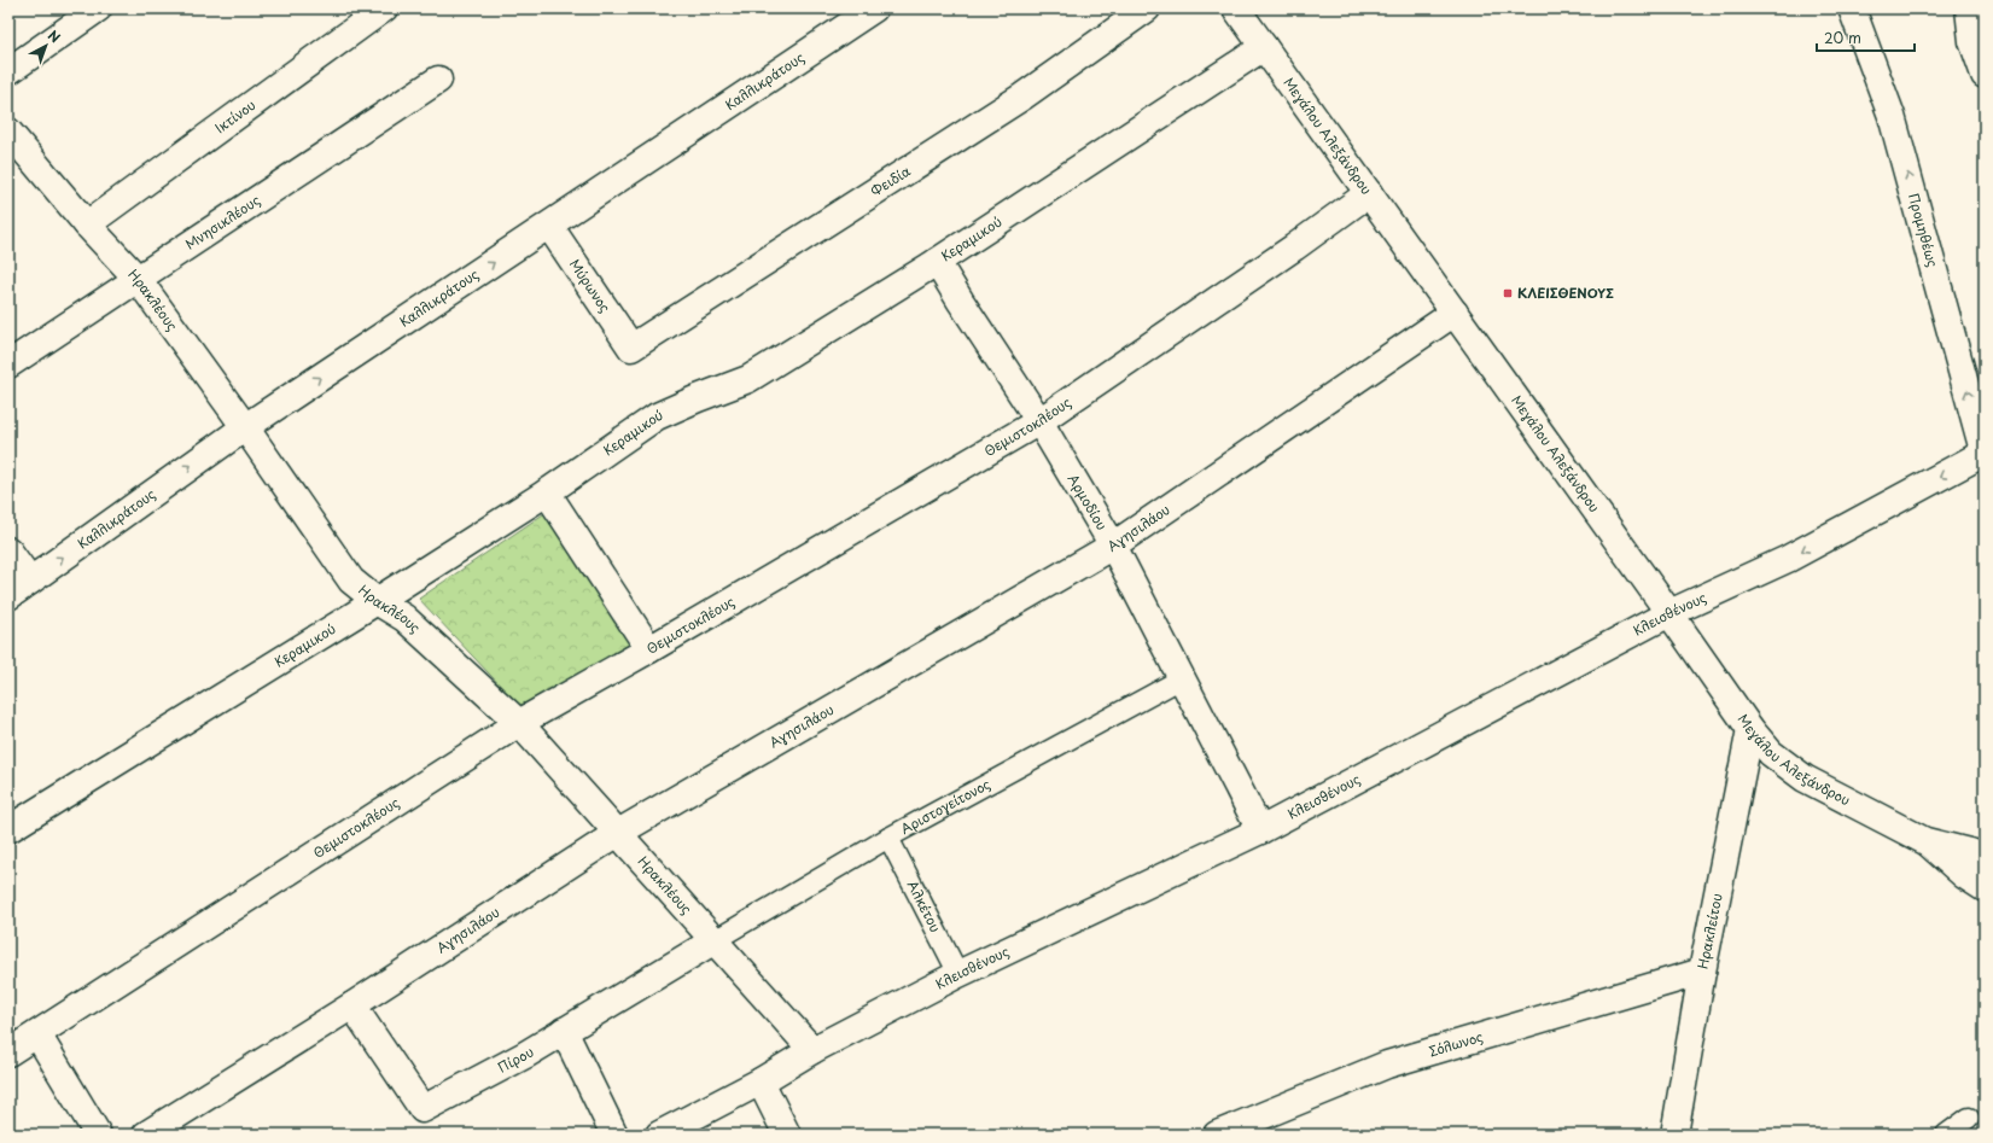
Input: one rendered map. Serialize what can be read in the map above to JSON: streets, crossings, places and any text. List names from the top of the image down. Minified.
{"streets":{"street":["Καλλικράτους","Ικτίνου","Μεγάλου Αλεξάνδρου","Φειδία","Μνησικλέους","Προμηθέως","Κεραμικού","Μύρωνος","Ηρακλέους","Θεμιστοκλέους","Αρμοδίου","Αγησιλάου","Κλεισθένους","Ηρακλείτου","Σόλωνος","Πίρου"],"lane":["Αριστογείτονος","Αλκέτου"]},"crossings":[["Καλλικράτους","Μύρωνος"],["Καλλικράτους","Ηρακλέους"],["Ικτίνου","Ηρακλέους"],["Μεγάλου Αλεξάνδρου","Κεραμικού"],["Μεγάλου Αλεξάνδρου","Θεμιστοκλέους"],["Μεγάλου Αλεξάνδρου","Αγησιλάου"],["Μεγάλου Αλεξάνδρου","Κλεισθένους"],["Μεγάλου Αλεξάνδρου","Ηρακλείτου"],["Φειδία","Μύρωνος"],["Μνησικλέους","Ηρακλέους"],["Προμηθέως","Κλεισθένους"],["Κεραμικού","Ηρακλέους"],["Κεραμικού","Αρμοδίου"],["Ηρακλέους","Θεμιστοκλέους"],["Ηρακλέους","Αγησιλάου"],["Ηρακλέους","Κλεισθένους"],["Ηρακλέους","Αριστογείτονος"],["Ηρακλέους","Πίρου"],["Θεμιστοκλέους","Αρμοδίου"],["Αρμοδίου","Αγησιλάου"],["Αρμοδίου","Κλεισθένους"],["Αρμοδίου","Αριστογείτονος"],["Αγησιλάου","Πίρου"],["Κλεισθένους","Αλκέτου"],["Αριστογείτονος","Αλκέτου"],["Αριστογείτονος","Πίρου"],["Ηρακλείτου","Σόλωνος"]],"one_way":["Καλλικράτους","Προμηθέως"],"places":{"transit":["ΚΛΕΙΣΘΕΝΟΥΣ"]},"scale_bar":"20 m","north":"top right"}
